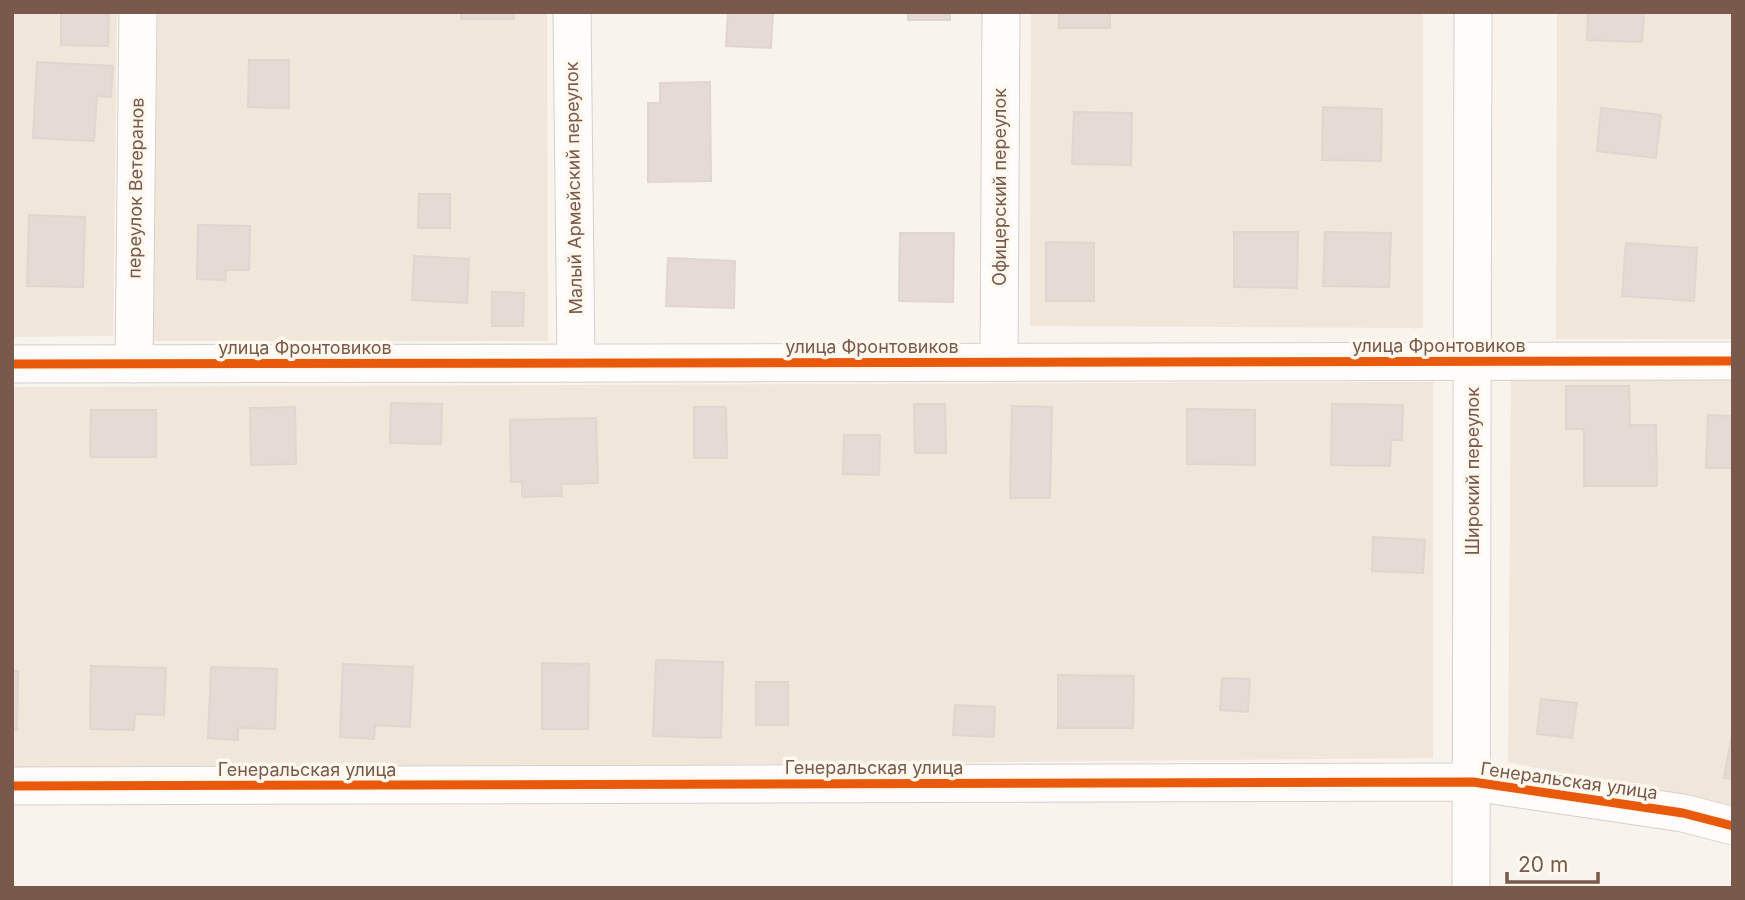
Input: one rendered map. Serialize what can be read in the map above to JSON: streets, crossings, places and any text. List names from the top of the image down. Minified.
{"streets":{"street":["Офицерский переулок","переулок Ветеранов","Малый Армейский переулок","улица Фронтовиков","Широкий переулок","Генеральская улица"]},"crossings":[["Офицерский переулок","улица Фронтовиков"],["переулок Ветеранов","улица Фронтовиков"],["Малый Армейский переулок","улица Фронтовиков"],["улица Фронтовиков","Широкий переулок"],["Широкий переулок","Генеральская улица"]],"scale_bar":"20 m"}
